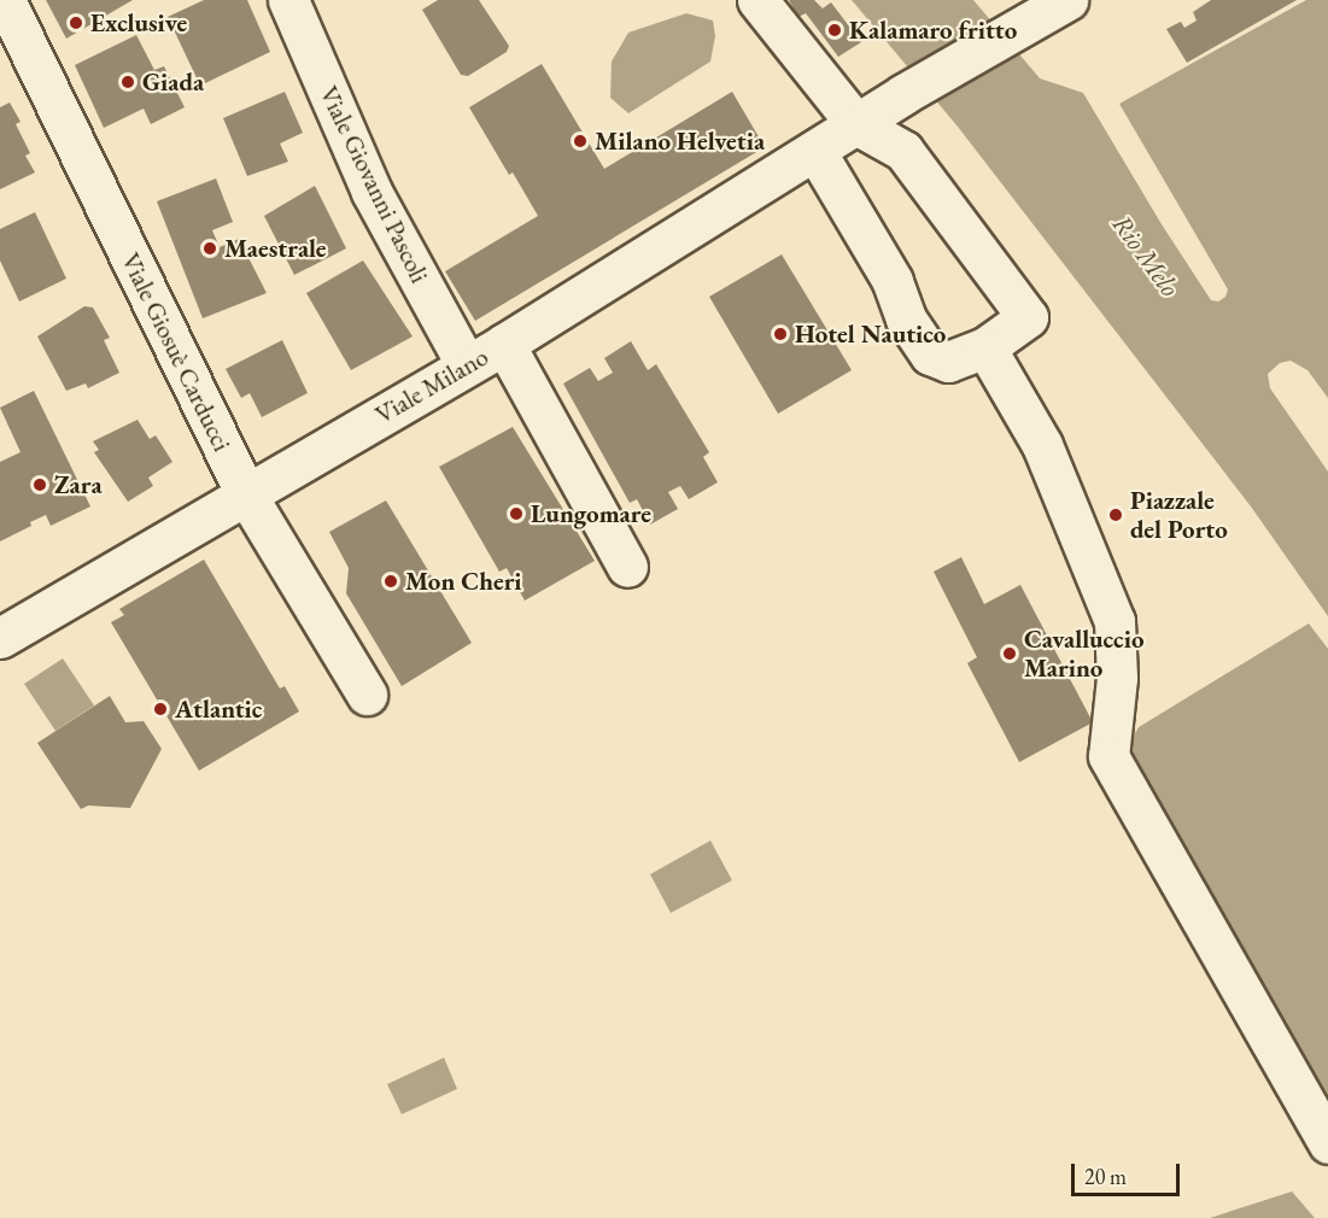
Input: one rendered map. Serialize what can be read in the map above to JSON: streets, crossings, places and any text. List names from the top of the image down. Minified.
{"streets":{"street":["Viale Giovanni Pascoli","Viale Giosuè Carducci","Viale Milano"]},"crossings":[["Viale Giovanni Pascoli","Viale Milano"],["Viale Giosuè Carducci","Viale Milano"]],"water":["Rio Melo"],"places":["Exclusive","Kalamaro fritto","Giada","Milano Helvetia","Maestrale","Hotel Nautico","Zara","Lungomare","Piazzale del Porto","Mon Cheri","Cavalluccio Marino","Atlantic"],"scale_bar":"20 m"}
